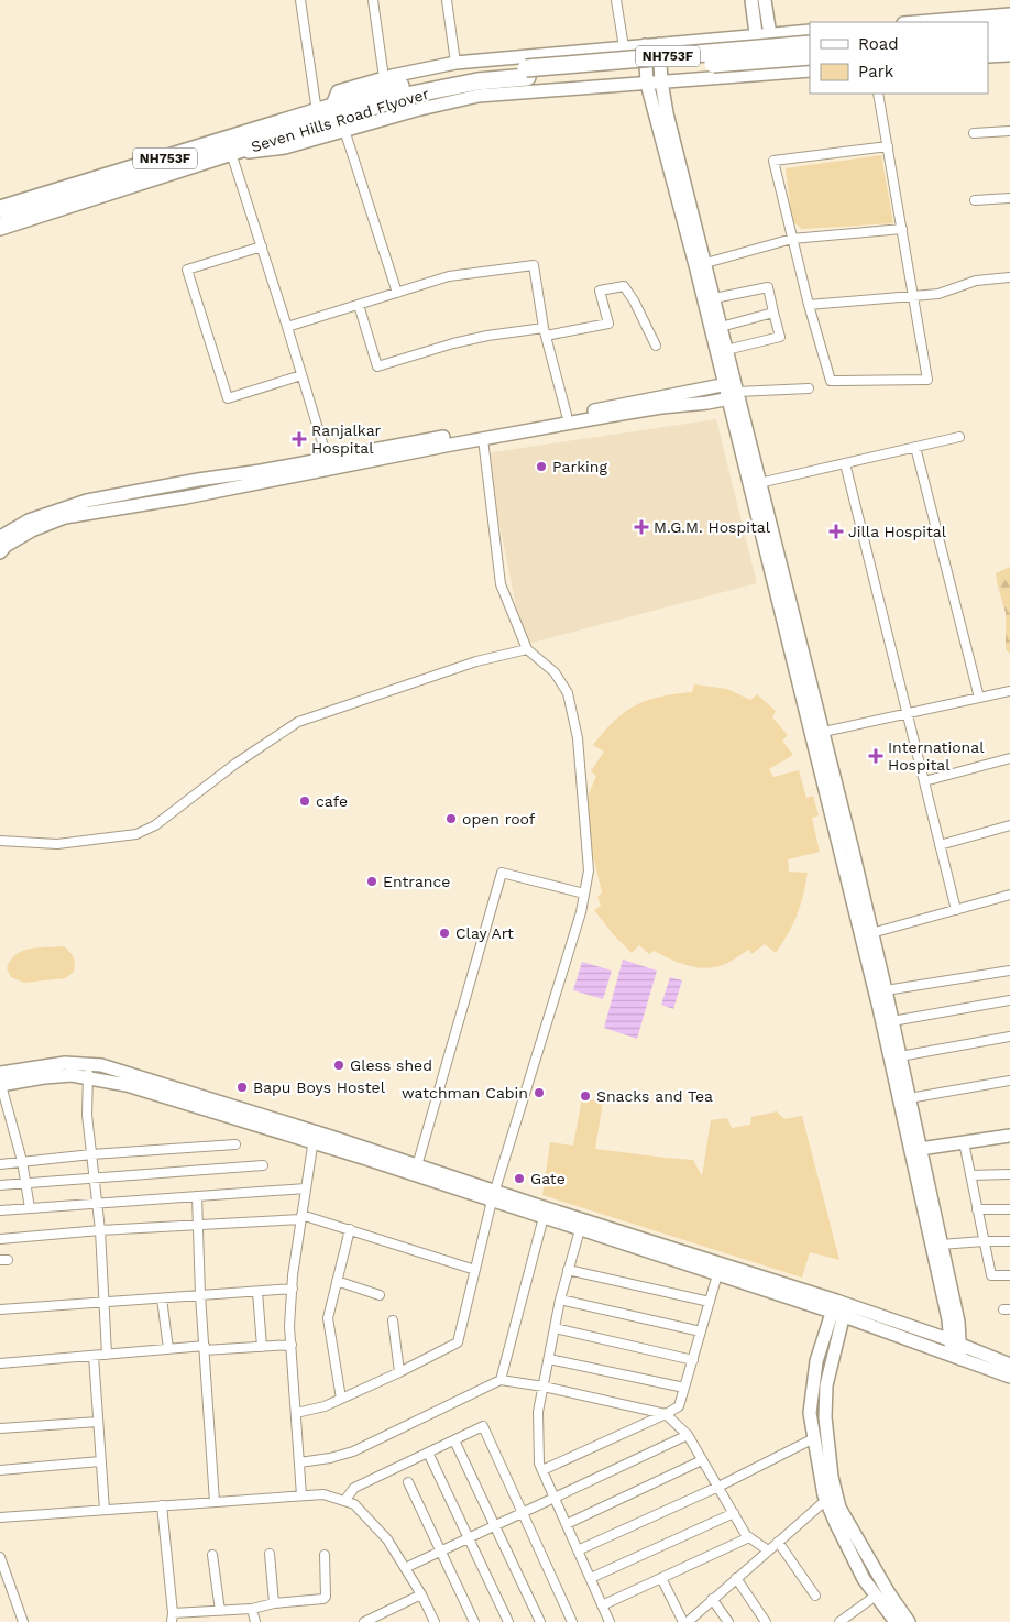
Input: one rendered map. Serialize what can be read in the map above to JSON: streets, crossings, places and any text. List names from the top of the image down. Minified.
{"streets":{"highway":["NH753F","Seven Hills Road Flyover"]},"crossings":[["NH753F","Seven Hills Road Flyover"]],"places":{"health":["Ranjalkar Hospital","M.G.M. Hospital","Jilla Hospital","International Hospital"],"other":["Parking","cafe","open roof","Entrance","Clay Art","Gless shed","Bapu Boys Hostel","watchman Cabin","Snacks and Tea","Gate"]},"legend":["Road","Park"]}
